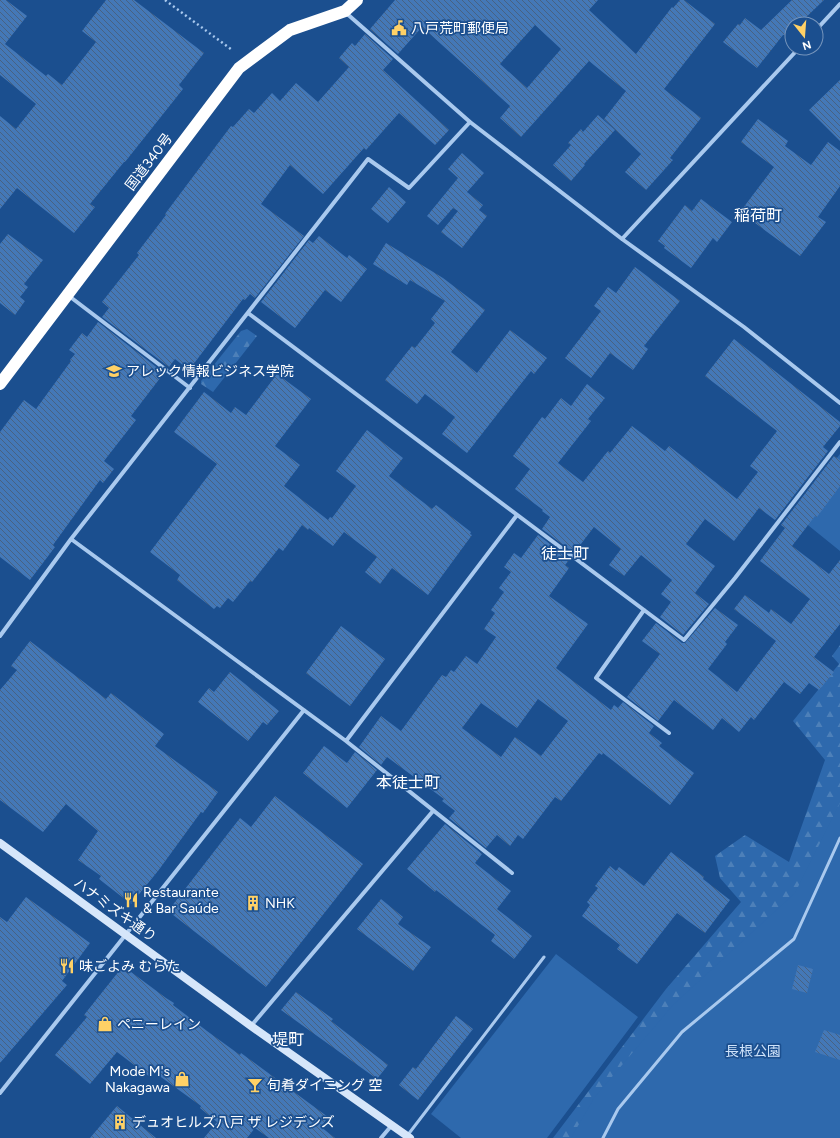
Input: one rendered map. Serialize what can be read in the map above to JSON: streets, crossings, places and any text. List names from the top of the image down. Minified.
{"streets":{"highway":["国道340号"],"street":["ハナミズキ通り"]},"districts":["稲荷町","徒士町","本徒士町","堤町"],"parks":["長根公園"],"places":{"public building":["八戸荒町郵便局"],"school or university":["アレック情報ビジネス学院"],"restaurant":["Restaurante & Bar Saúde","味ごよみ むらた"],"building":["NHK","デュオヒルズ八戸 ザ レジデンズ"],"shop":["ペニーレイン","Mode M's Nakagawa"],"bar":["旬肴ダイニング 空"]},"north":"bottom"}
